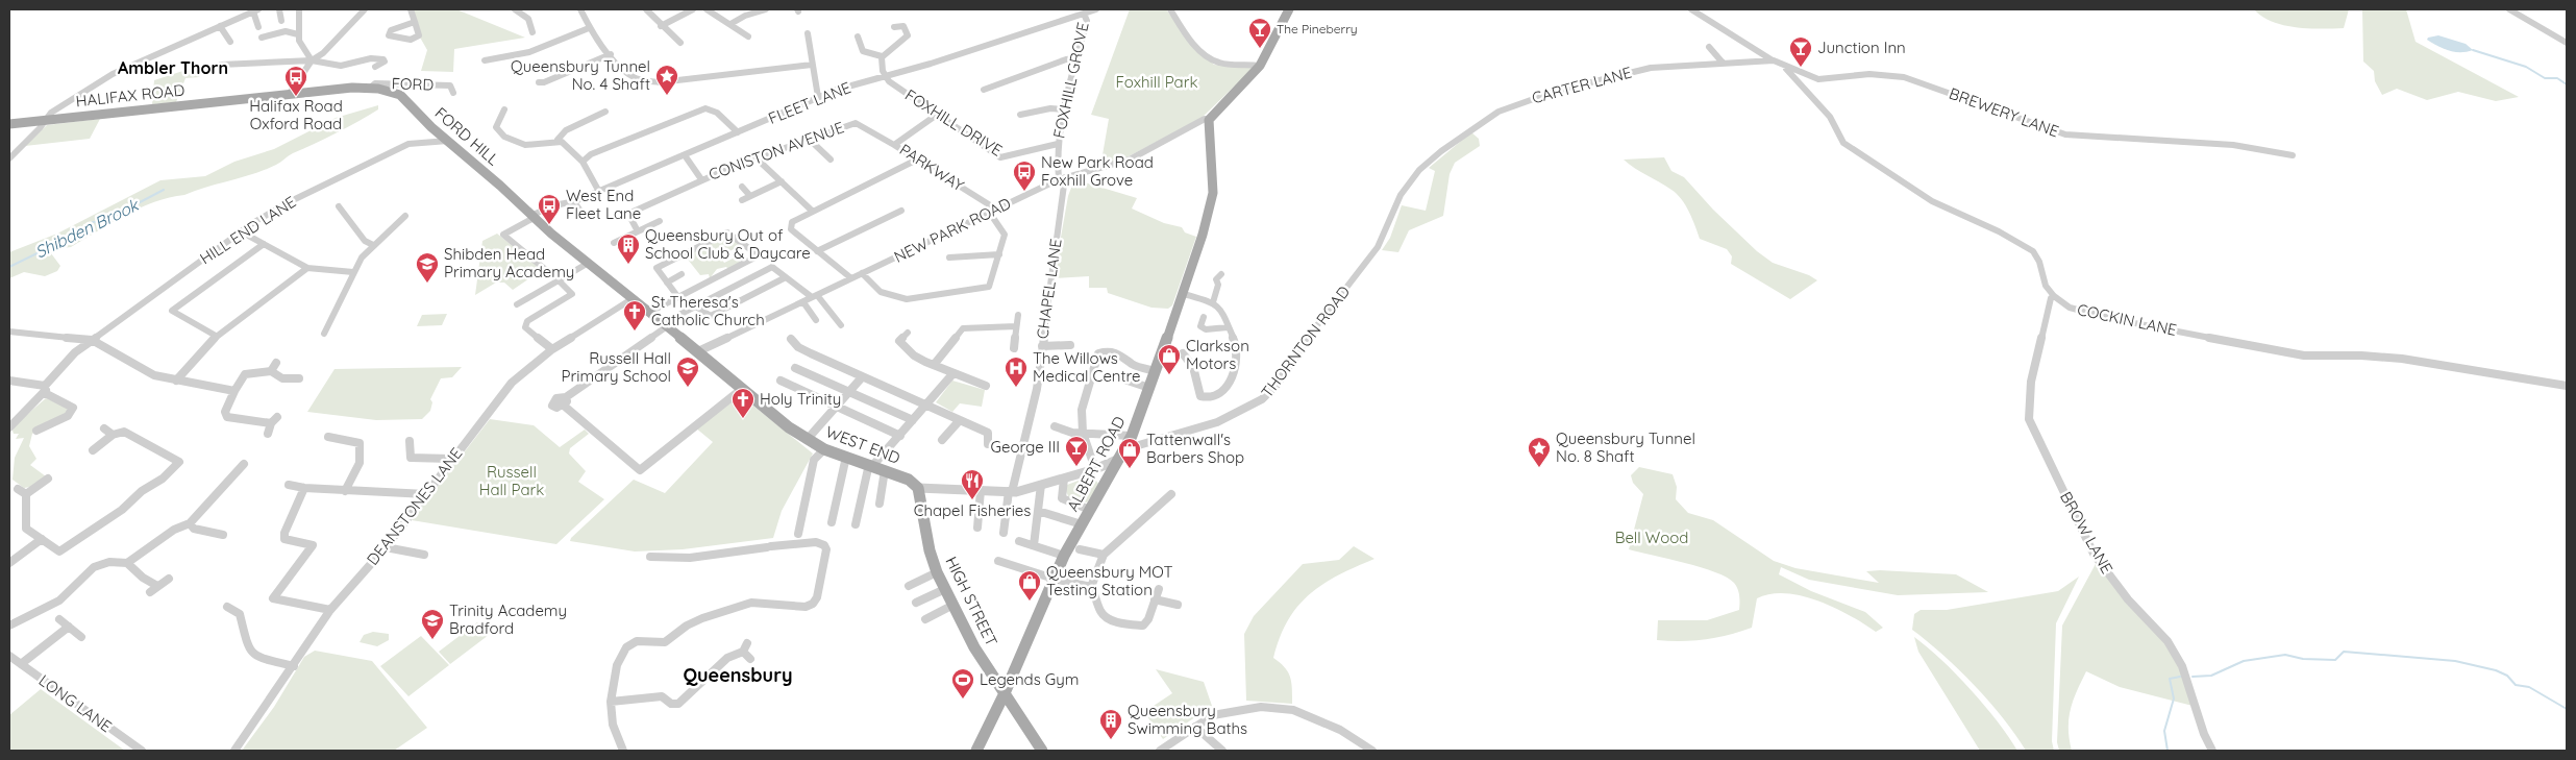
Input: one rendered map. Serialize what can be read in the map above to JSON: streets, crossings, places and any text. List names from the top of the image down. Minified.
{"streets":{"main road":["HALIFAX ROAD","FORD HILL","WEST END","ALBERT ROAD","HIGH STREET"],"street":["FOXHILL GROVE","FORD","CARTER LANE","FLEET LANE","BREWERY LANE","FOXHILL DRIVE","CONISTON AVENUE","PARKWAY","HILL END LANE","NEW PARK ROAD","CHAPEL LANE","COCKIN LANE","THORNTON ROAD","DEANSTONES LANE","BROW LANE","LONG LANE"]},"crossings":[["FOXHILL GROVE","FLEET LANE"],["FOXHILL GROVE","FOXHILL DRIVE"],["FOXHILL GROVE","NEW PARK ROAD"],["FOXHILL GROVE","CHAPEL LANE"],["FORD","HALIFAX ROAD"],["FORD","FORD HILL"],["CARTER LANE","BREWERY LANE"],["CARTER LANE","THORNTON ROAD"],["HALIFAX ROAD","FORD HILL"],["FLEET LANE","FOXHILL DRIVE"],["FLEET LANE","FORD HILL"],["FLEET LANE","WEST END"],["FORD HILL","HILL END LANE"],["FORD HILL","WEST END"],["CONISTON AVENUE","PARKWAY"],["PARKWAY","NEW PARK ROAD"],["NEW PARK ROAD","CHAPEL LANE"],["NEW PARK ROAD","WEST END"],["NEW PARK ROAD","ALBERT ROAD"],["COCKIN LANE","BROW LANE"],["THORNTON ROAD","ALBERT ROAD"],["WEST END","DEANSTONES LANE"],["WEST END","HIGH STREET"],["ALBERT ROAD","HIGH STREET"]],"districts":["Ambler Thorn","Queensbury"],"water":["Shibden Brook"],"parks":["Foxhill Park","Russell Hall Park","Bell Wood"],"places":{"bar":["The Pineberry","Junction Inn","George III"],"place":["Queensbury Tunnel No. 4 Shaft","Queensbury Tunnel No. 8 Shaft"],"bus stop":["Halifax Road Oxford Road","New Park Road Foxhill Grove","West End Fleet Lane"],"building":["Queensbury Out of School Club & Daycare","Queensbury Swimming Baths"],"school or university":["Shibden Head Primary Academy","Russell Hall Primary School","Trinity Academy Bradford"],"church":["St Theresa's Catholic Church","Holy Trinity"],"shop":["Clarkson Motors","Tattenwall's Barbers Shop","Queensbury MOT Testing Station"],"hospital":["The Willows Medical Centre"],"restaurant":["Chapel Fisheries"],"sports":["Legends Gym"]}}
